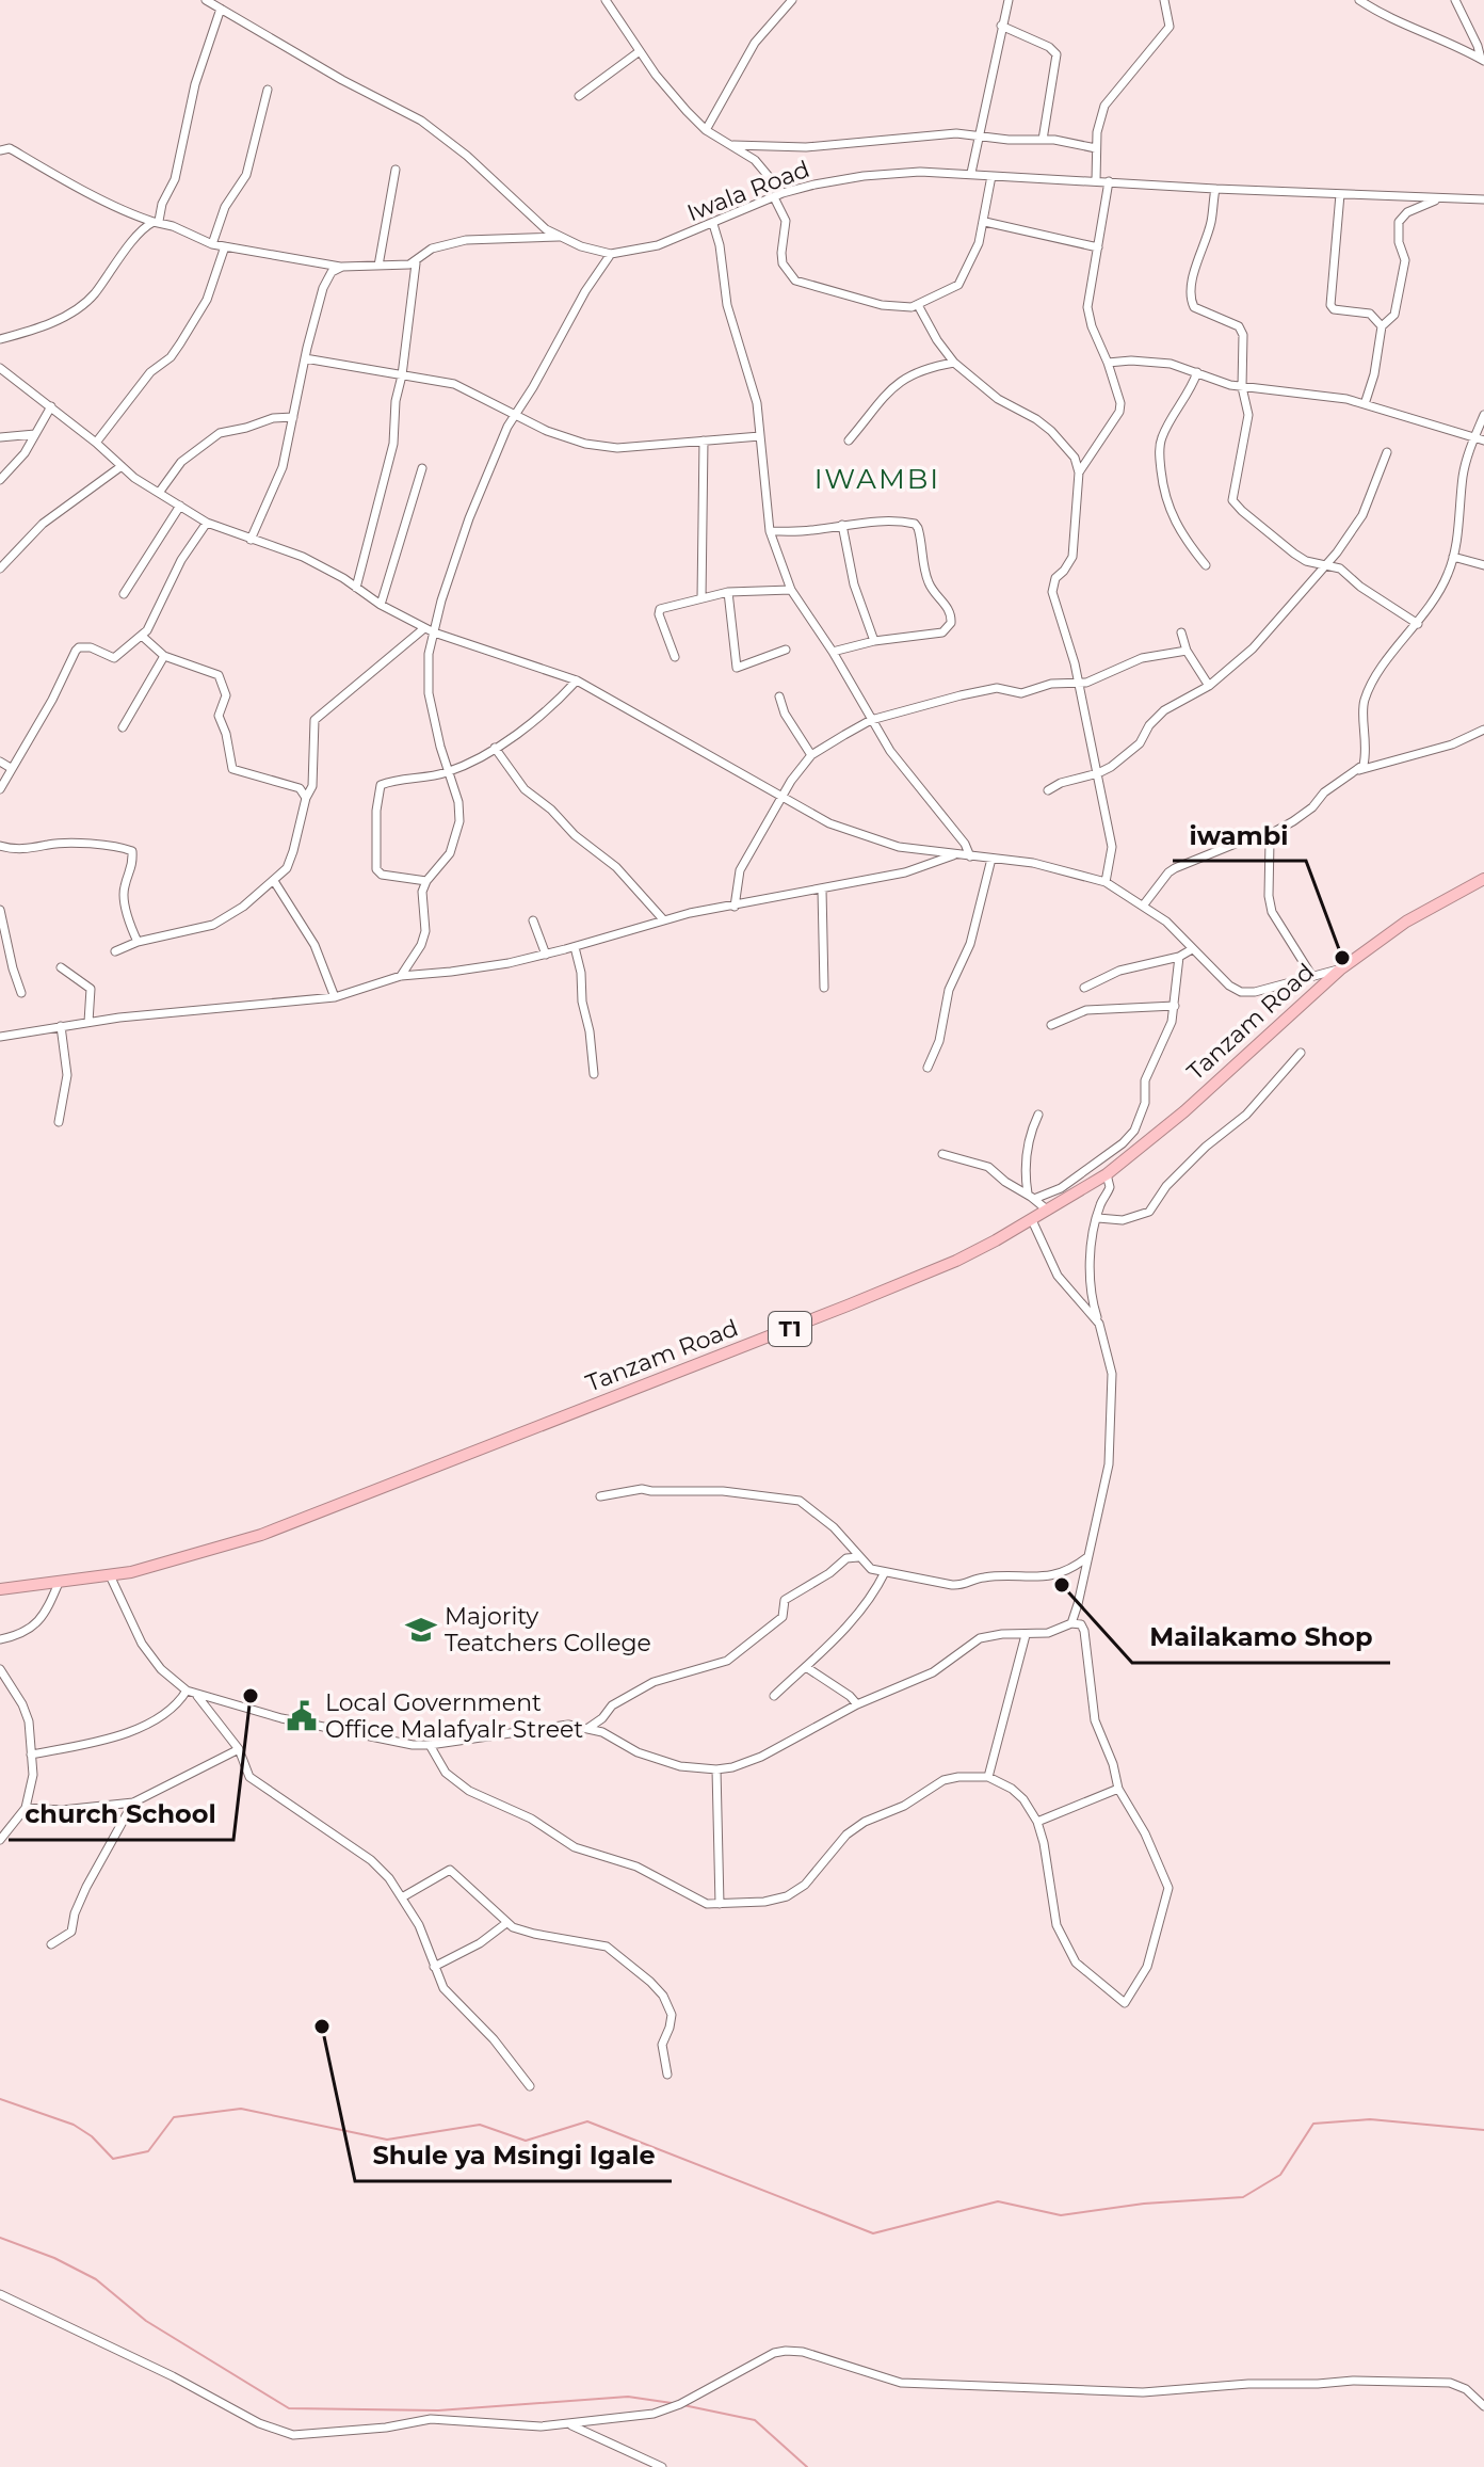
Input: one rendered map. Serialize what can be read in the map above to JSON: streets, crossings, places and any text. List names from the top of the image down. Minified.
{"streets":{"highway":["Tanzam Road","T1"],"street":["Iwala Road"]},"districts":["IWAMBI"],"places":{"other":["iwambi","Mailakamo Shop","church School","Shule ya Msingi Igale"],"school or university":["Majority Teatchers College"],"public building":["Local Government Office Malafyalr Street"]}}
